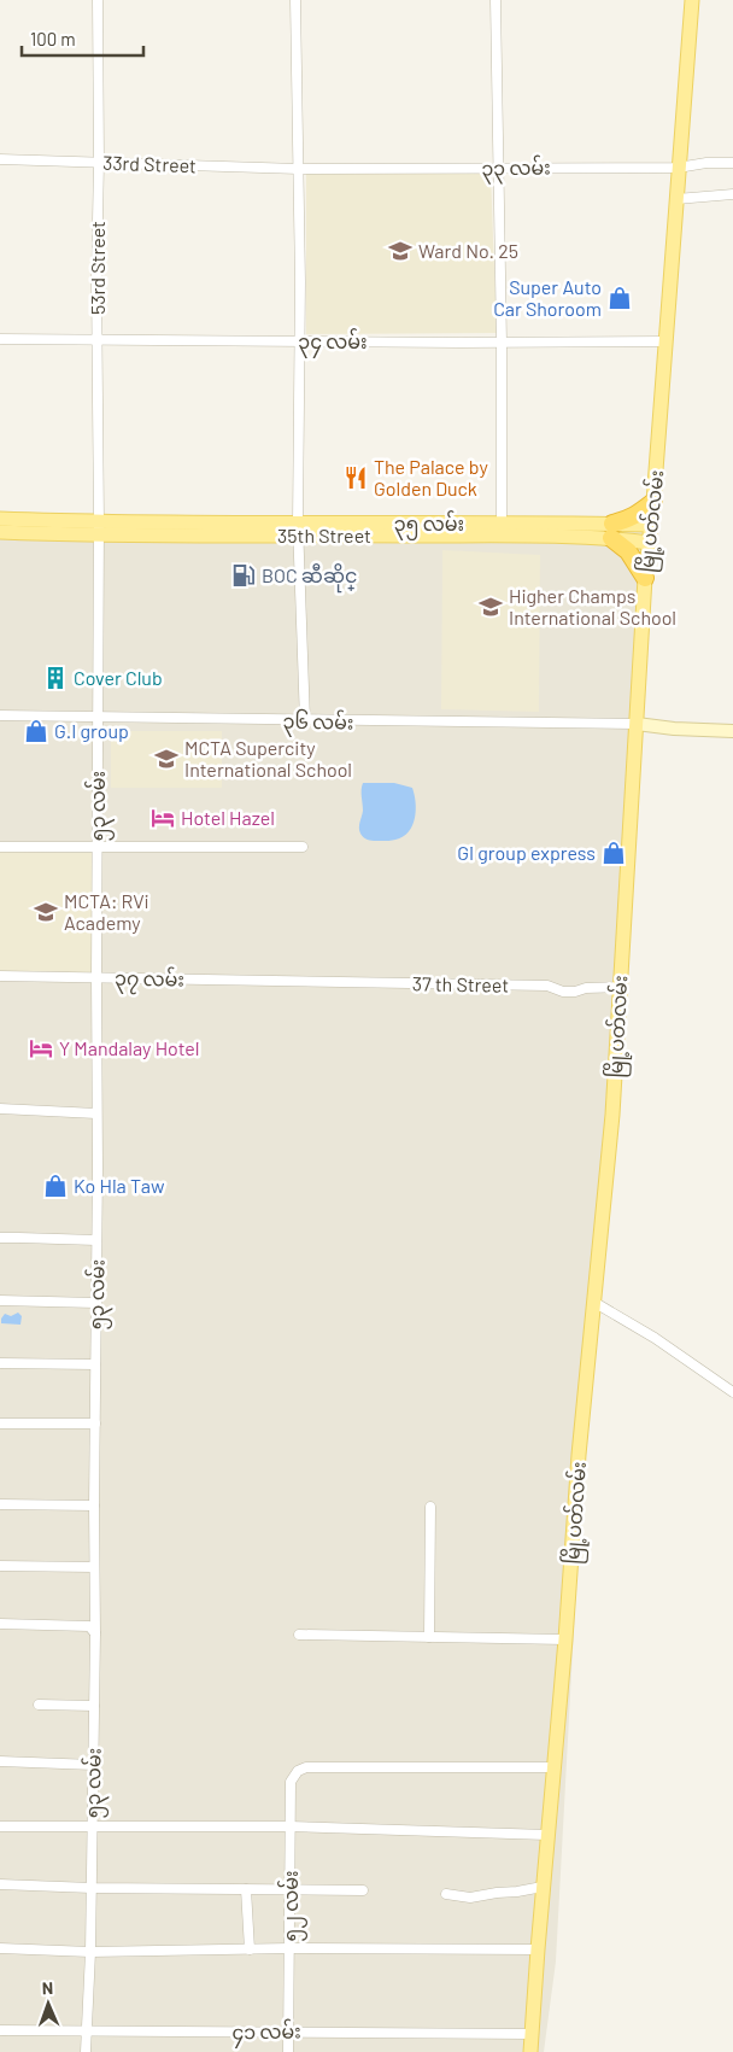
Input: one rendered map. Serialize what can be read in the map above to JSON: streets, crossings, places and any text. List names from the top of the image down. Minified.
{"streets":{"main road":["မြို့ပတ်လမ်း","၃၅ လမ်း","35th Street"],"street":["33rd Street","၃၃ လမ်း","53rd Street","၃၄ လမ်း","၃၆ လမ်း","၅၃ လမ်း","၃၇ လမ်း","37 th Street","၅၂ လမ်း","၄၁ လမ်း"]},"crossings":[["33rd Street","၃၃ လမ်း"],["33rd Street","53rd Street"],["၃၃ လမ်း","မြို့ပတ်လမ်း"],["53rd Street","၃၄ လမ်း"],["53rd Street","၃၅ လမ်း"],["53rd Street","၅၃ လမ်း"],["၃၄ လမ်း","မြို့ပတ်လမ်း"],["မြို့ပတ်လမ်း","၃၅ လမ်း"],["မြို့ပတ်လမ်း","35th Street"],["မြို့ပတ်လမ်း","၃၆ လမ်း"],["မြို့ပတ်လမ်း","37 th Street"],["မြို့ပတ်လမ်း","၅၂ လမ်း"],["မြို့ပတ်လမ်း","၄၁ လမ်း"],["၃၅ လမ်း","35th Street"],["၃၅ လမ်း","၅၃ လမ်း"],["၃၆ လမ်း","၅၃ လမ်း"],["၅၃ လမ်း","၃၇ လမ်း"],["၅၃ လမ်း","၄၁ လမ်း"],["၃၇ လမ်း","37 th Street"],["၅၂ လမ်း","၄၁ လမ်း"]],"places":{"school or university":["Ward No. 25","Higher Champs International School","MCTA Supercity International School","MCTA: RVi Academy"],"shop":["Super Auto Car Shoroom","G.I group","GI group express","Ko Hla Taw"],"restaurant":["The Palace by Golden Duck"],"fuel station":["BOC ဆီဆိုင္"],"building":["Cover Club"],"hotel":["Hotel Hazel","Y Mandalay Hotel"]},"scale_bar":"100 m","north":"top"}
